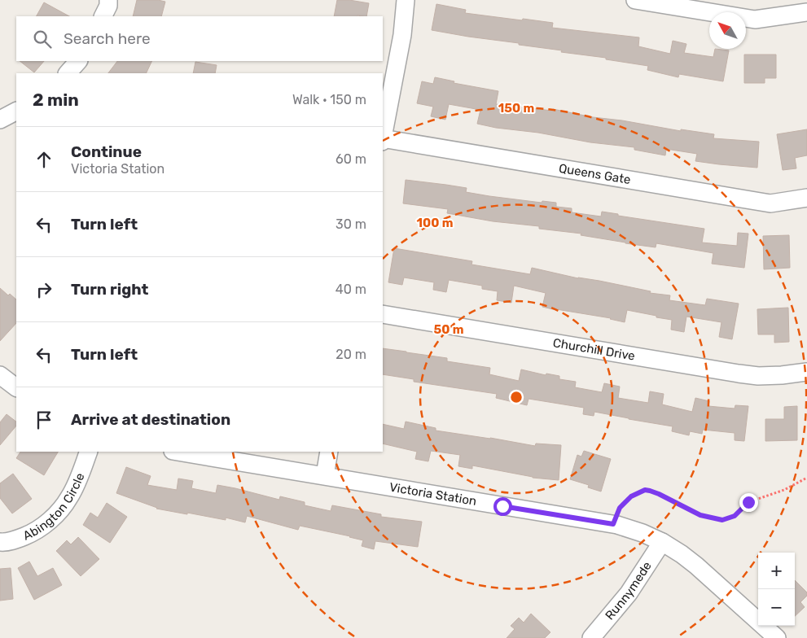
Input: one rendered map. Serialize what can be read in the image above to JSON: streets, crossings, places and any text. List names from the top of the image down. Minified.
{"streets":{"street":["Queens Gate","Churchill Drive","Victoria Station","Abington Circle","Runnymede"]},"crossings":[["Victoria Station","Runnymede"]],"north":"top left","page":{"search":"Search here","heading":["2 min","Walk · 150 m"],"list":[["Continue","Victoria Station","60 m"],["Turn left","30 m"],["Turn right","40 m"],["Turn left","20 m"],"Arrive at destination"],"map_buttons":["+","−"]},"rings":["150 m","100 m","50 m"]}
